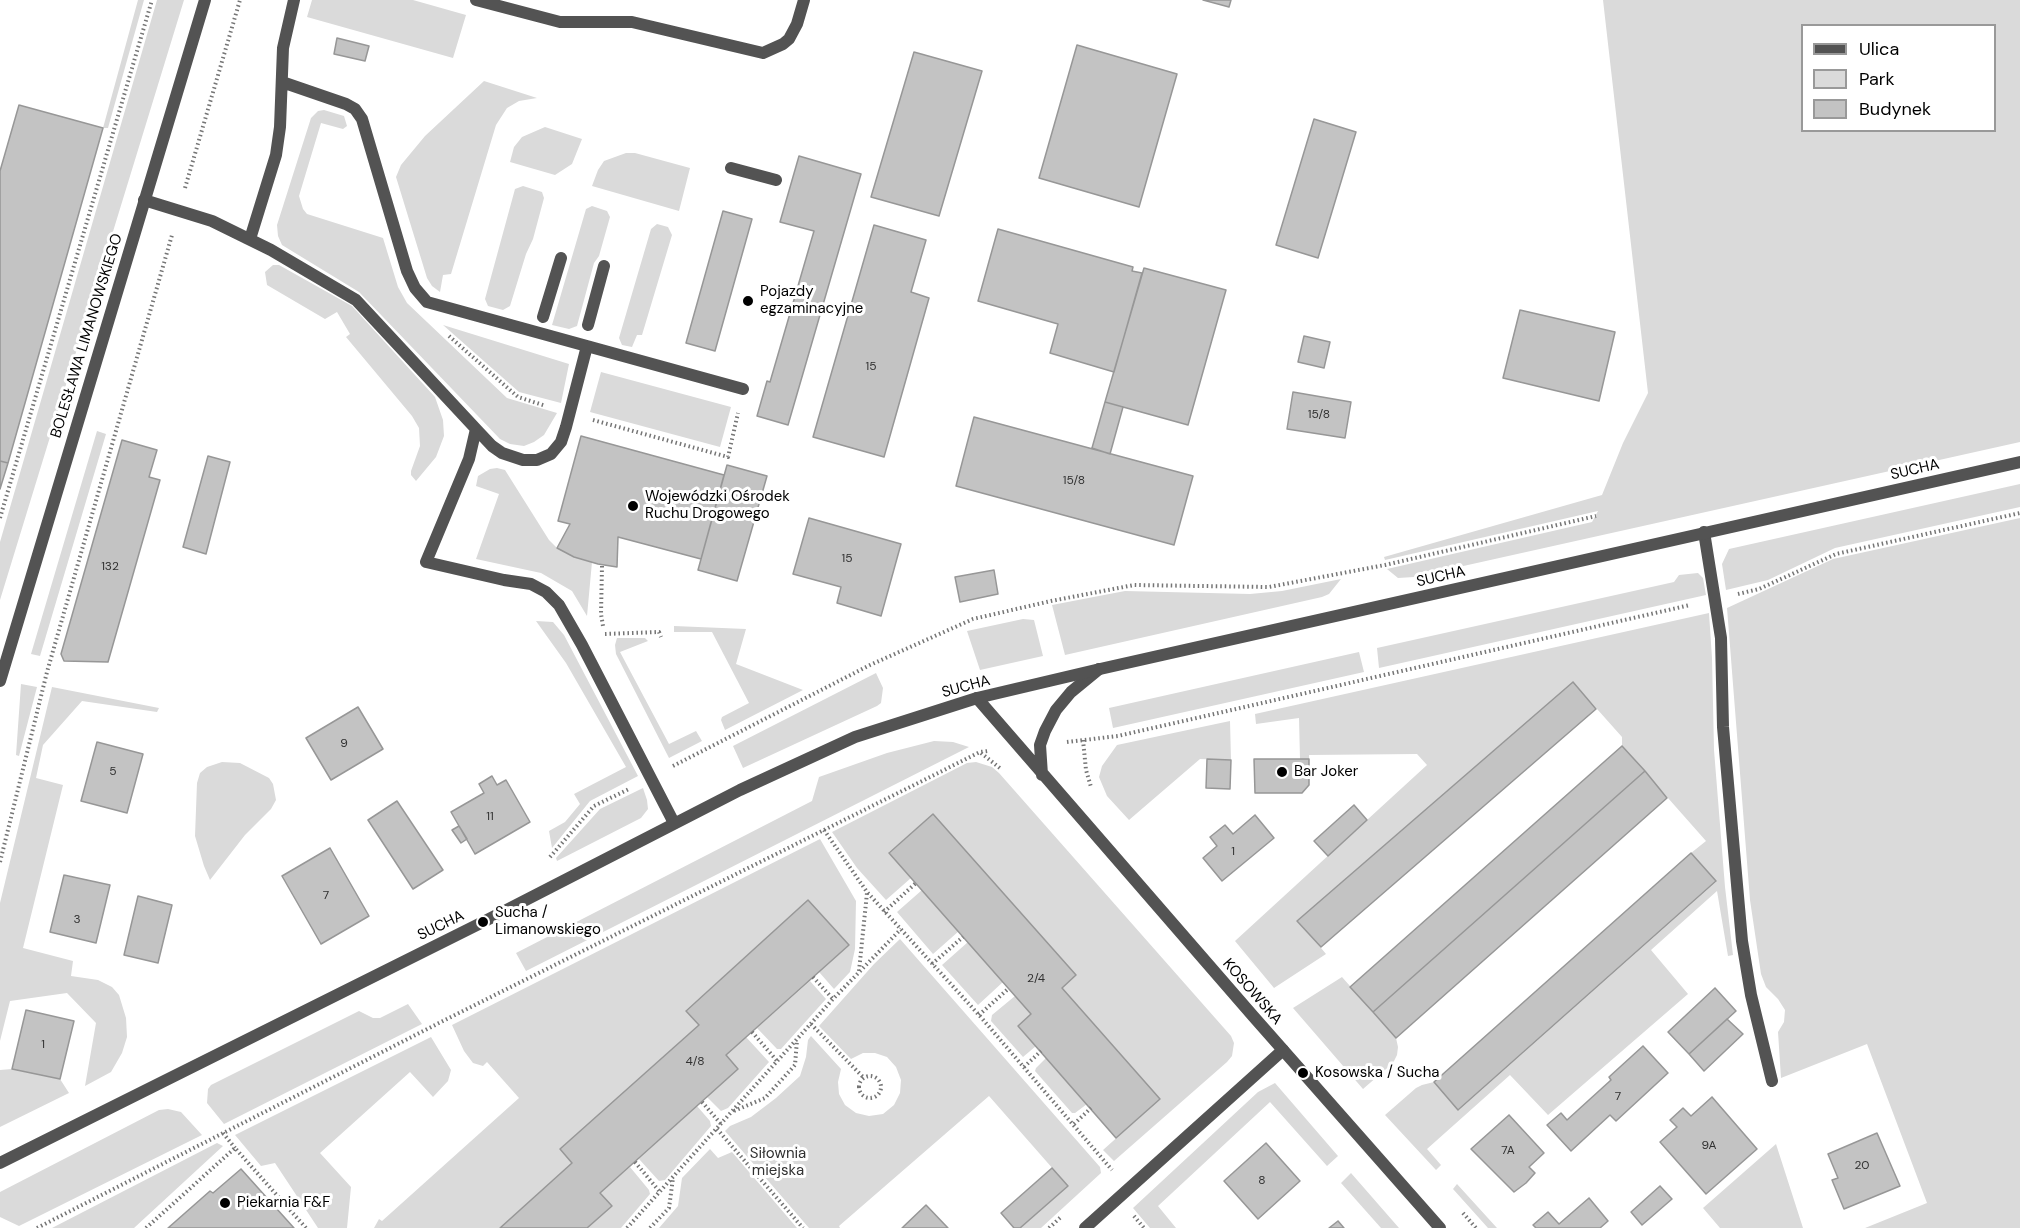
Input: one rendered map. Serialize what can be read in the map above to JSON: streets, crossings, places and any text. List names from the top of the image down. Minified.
{"streets":{"street":["BOLESŁAWA LIMANOWSKIEGO","SUCHA","KOSOWSKA"]},"crossings":[["SUCHA","KOSOWSKA"]],"parks":["Siłownia miejska"],"places":["Pojazdy egzaminacyjne","Wojewódzki Ośrodek Ruchu Drogowego","Bar Joker","Sucha / Limanowskiego","Kosowska / Sucha","Piekarnia F&F"],"house_numbers":["15","15/8","15/8","15","132","9","5","11","1","7","3","2/4","1","4/8","7","9A","7A","20","8"],"legend":["Ulica","Park","Budynek"]}
